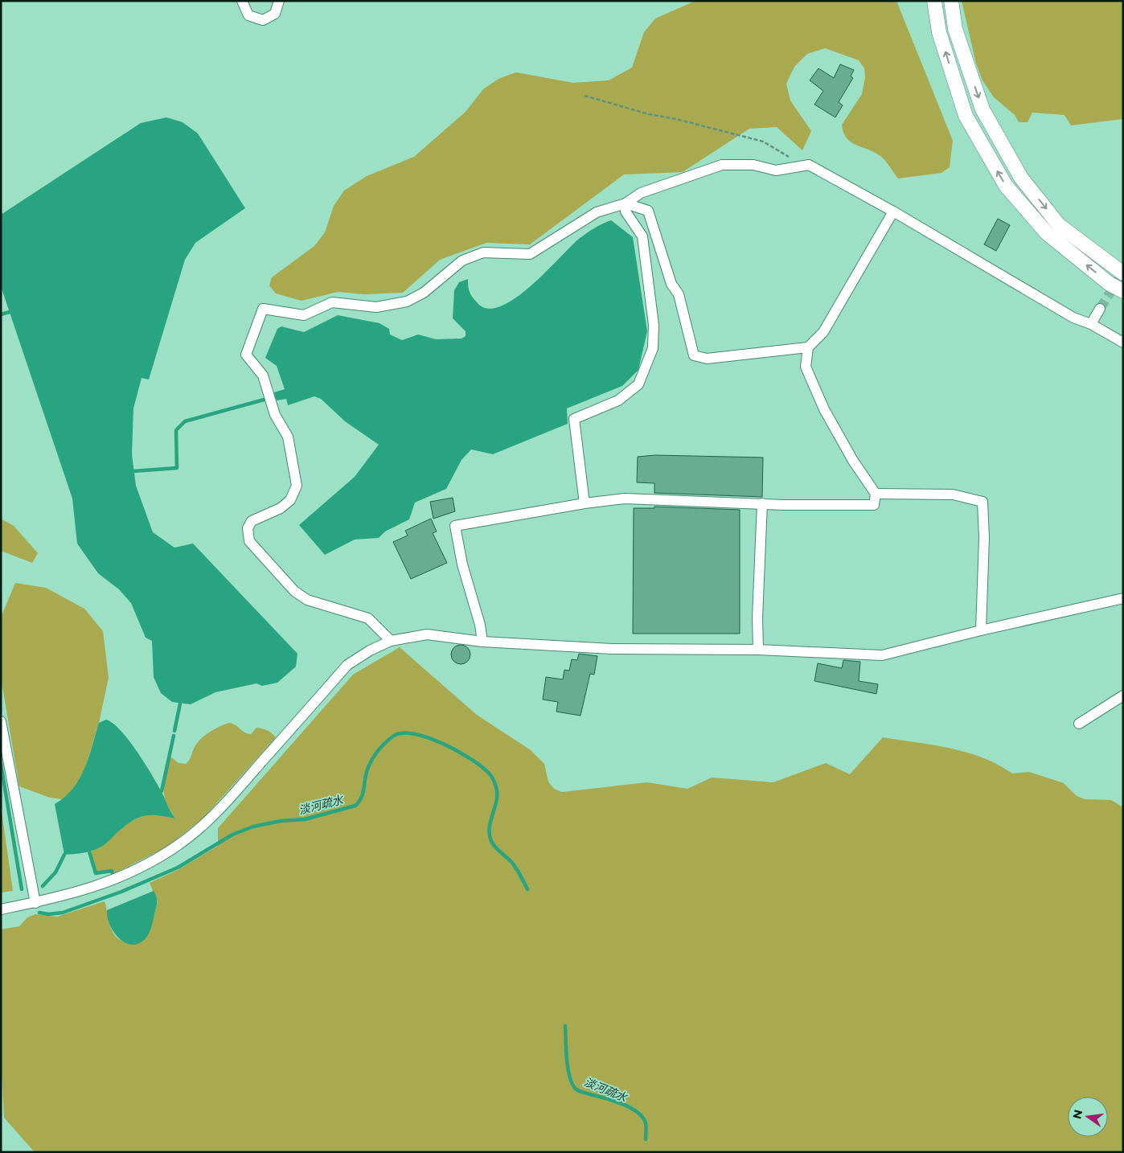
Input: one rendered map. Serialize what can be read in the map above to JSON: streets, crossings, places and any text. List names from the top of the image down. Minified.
{"water":["淡河疏水"],"north":"left"}
